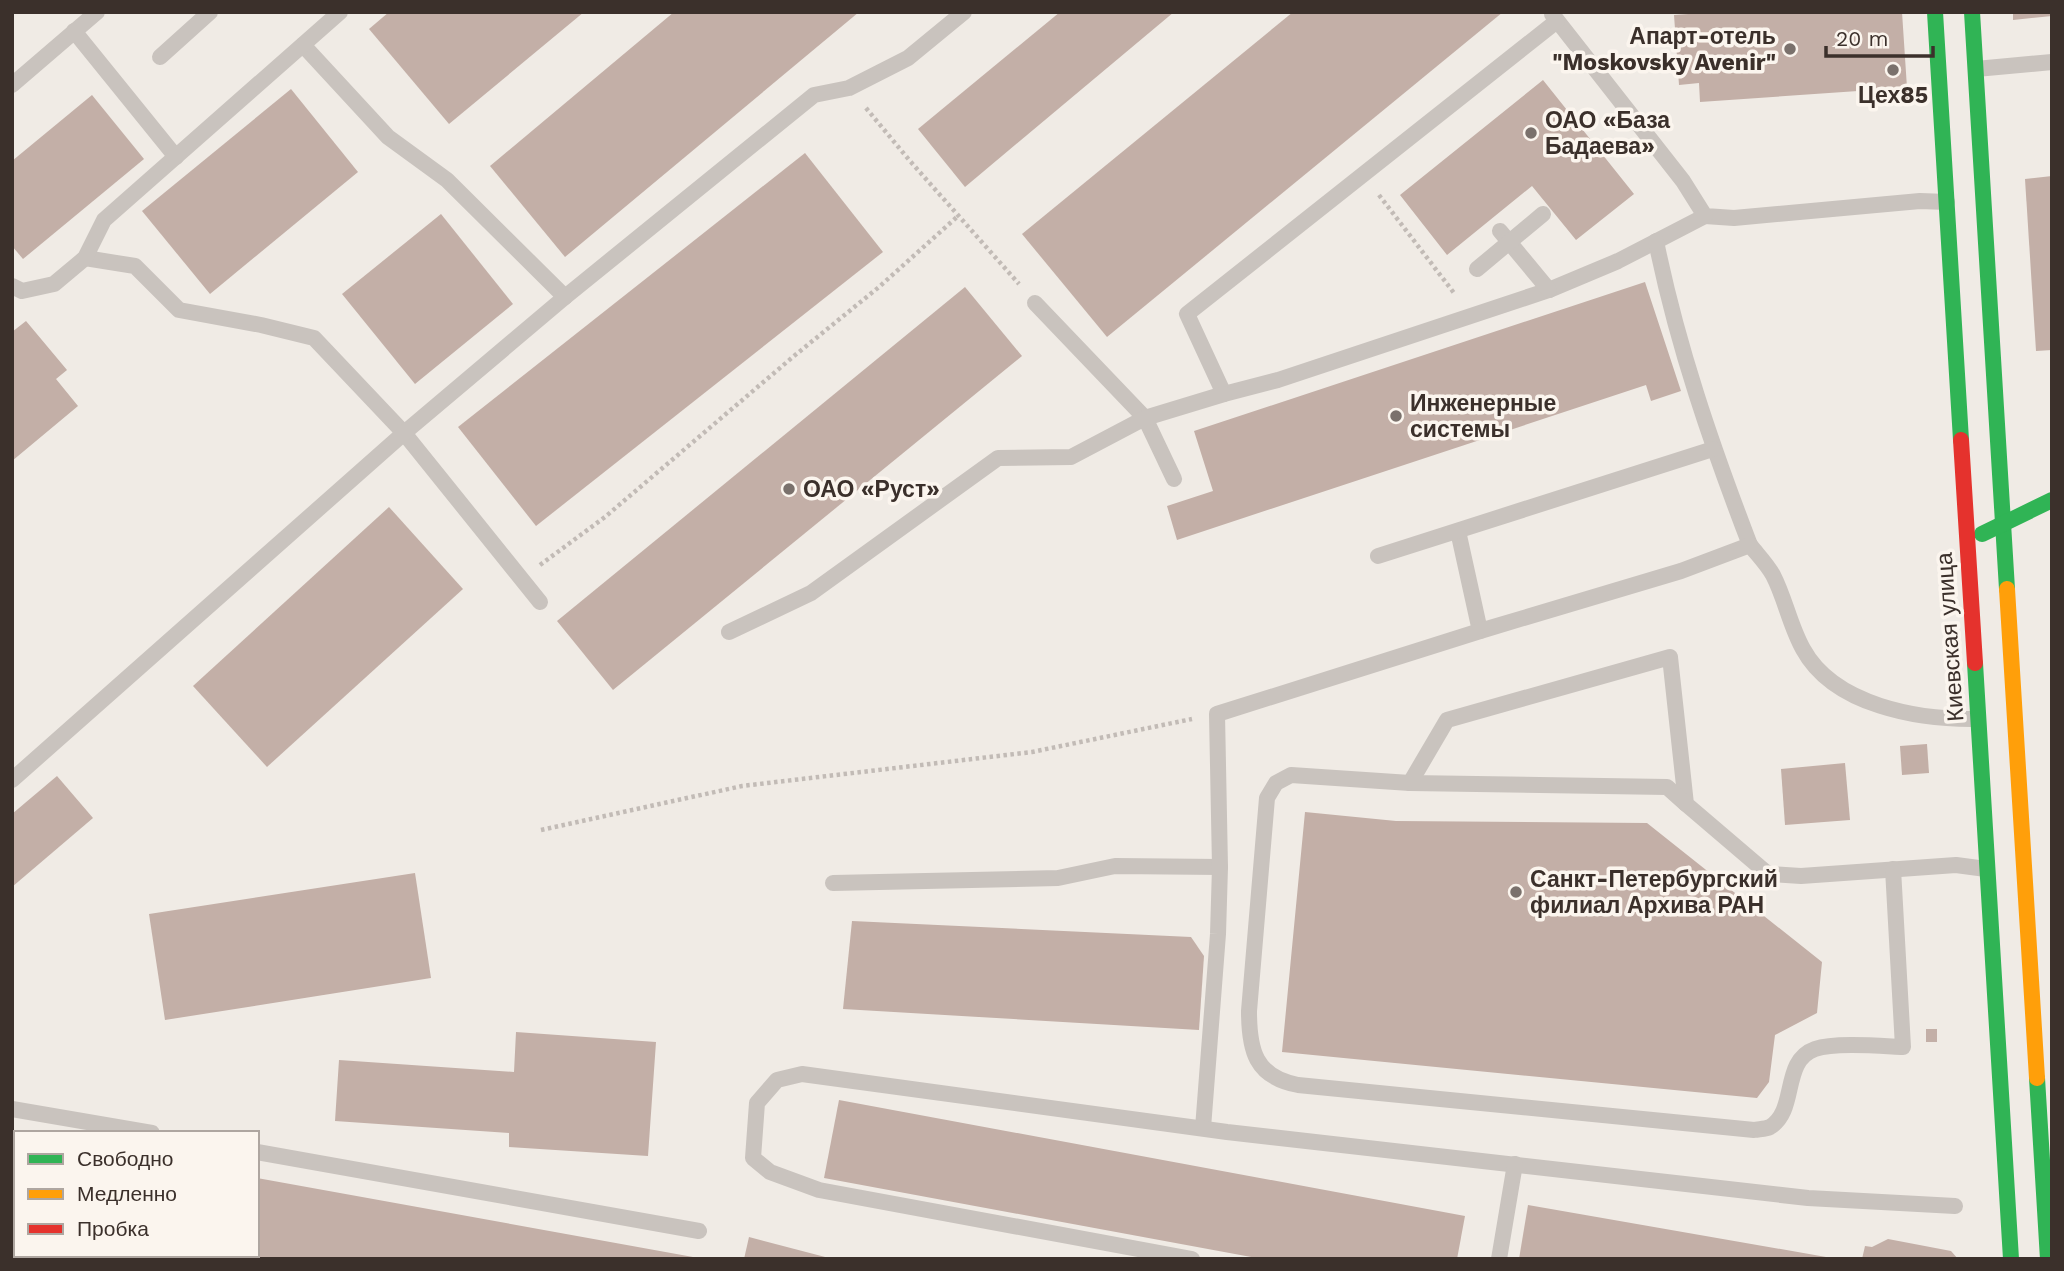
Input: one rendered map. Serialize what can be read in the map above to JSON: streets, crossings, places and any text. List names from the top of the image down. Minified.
{"streets":{"street":["Киевская улица"]},"places":["Апарт-отель \"Moskovsky Avenir\"","Цех85","ОАО «База Бадаева»","Инженерные системы","ОАО «Руст»","Санкт-Петербургский филиал Архива РАН"],"legend":["Свободно","Медленно","Пробка"],"scale_bar":"20 m"}
